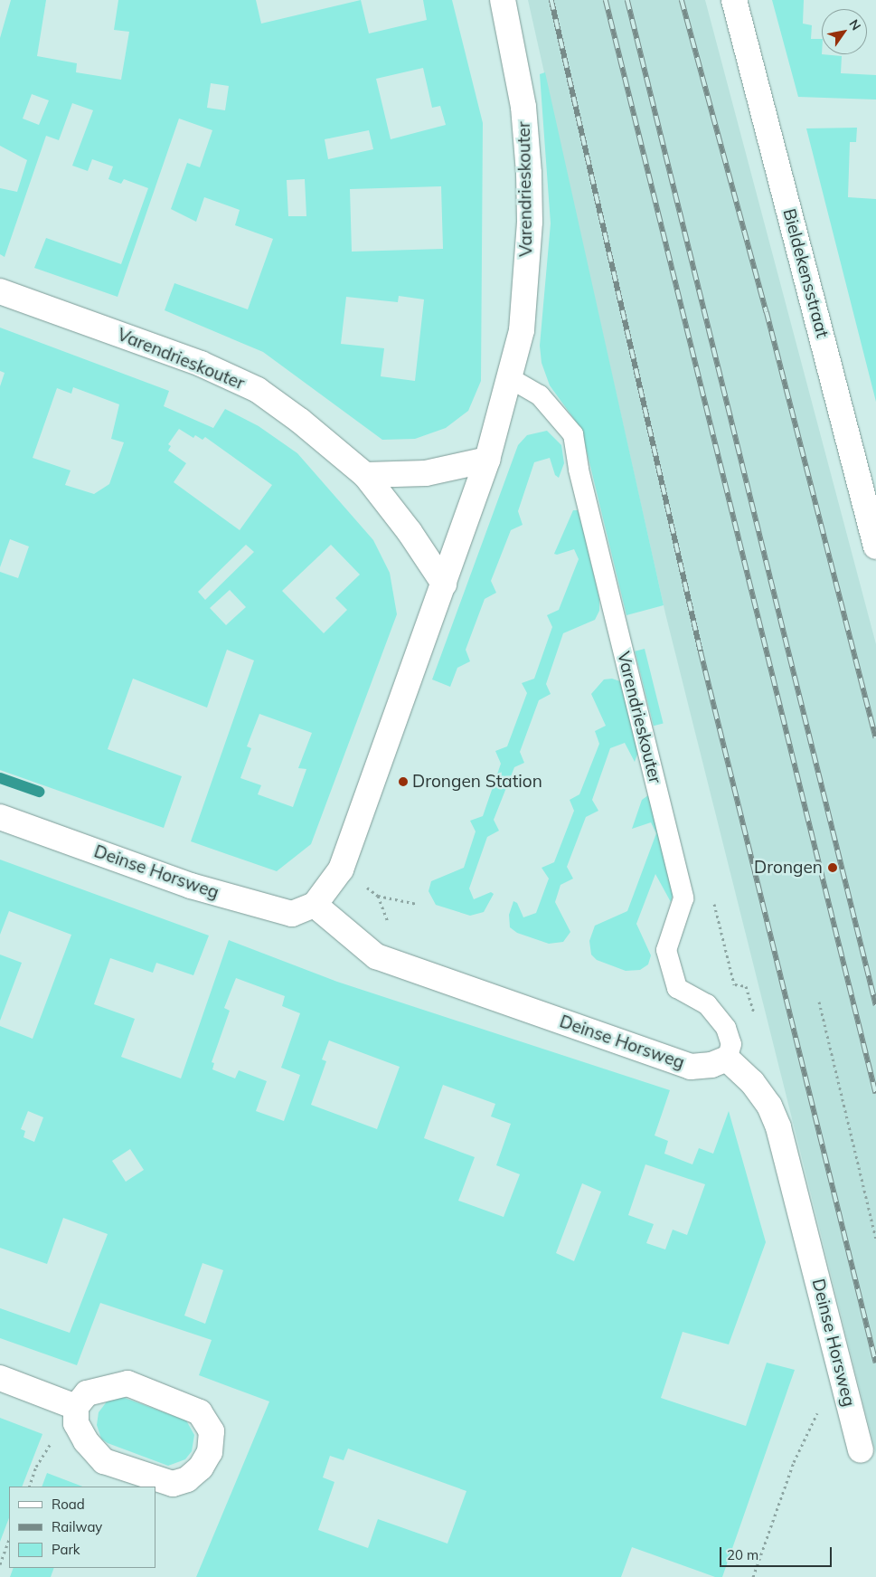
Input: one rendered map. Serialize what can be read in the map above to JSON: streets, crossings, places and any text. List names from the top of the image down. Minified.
{"streets":{"street":["Varendrieskouter","Bieldekensstraat","Deinse Horsweg"]},"crossings":[["Varendrieskouter","Deinse Horsweg"]],"places":["Drongen Station","Drongen"],"legend":["Road","Railway","Park"],"scale_bar":"20 m","north":"top right"}
